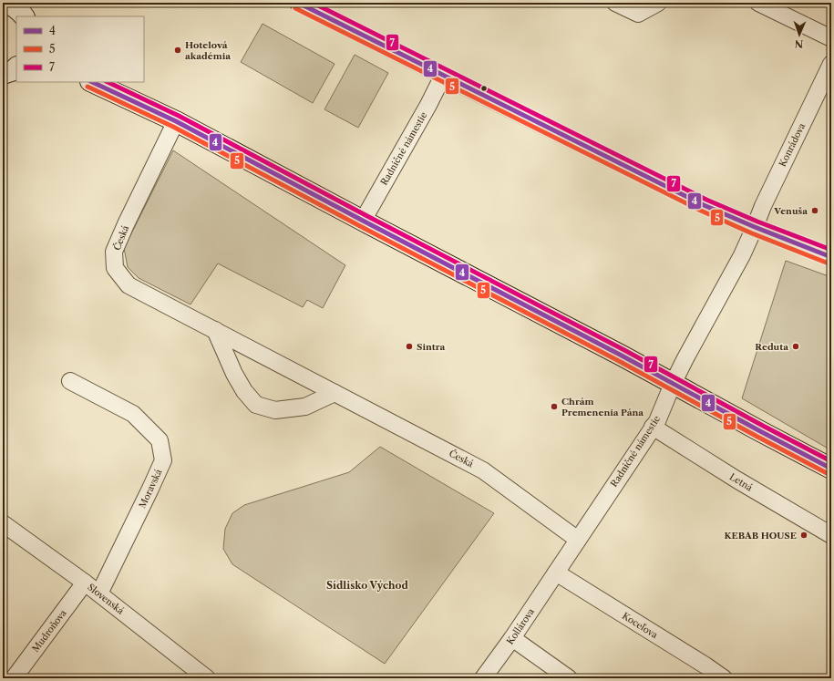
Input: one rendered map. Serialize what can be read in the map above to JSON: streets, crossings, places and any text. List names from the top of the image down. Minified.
{"streets":{"street":["Konrádova","Radničné námestie","Česká","Letná","Moravská","Slovenská","Koceľova","Kollárova","Mudroňova"]},"crossings":[["Konrádova","Radničné námestie"],["Radničné námestie","Česká"],["Radničné námestie","Letná"],["Radničné námestie","Koceľova"],["Radničné námestie","Kollárova"],["Moravská","Slovenská"],["Slovenská","Mudroňova"],["Koceľova","Kollárova"]],"districts":["Sídlisko Východ"],"places":["Hotelová akadémia","Venuša","Sintra","Reduta","Chrám Premenenia Pána","KEBAB HOUSE"],"lines":["transit line 4","transit line 7","transit line 5"],"legend":["4","5","7"],"north":"bottom"}
